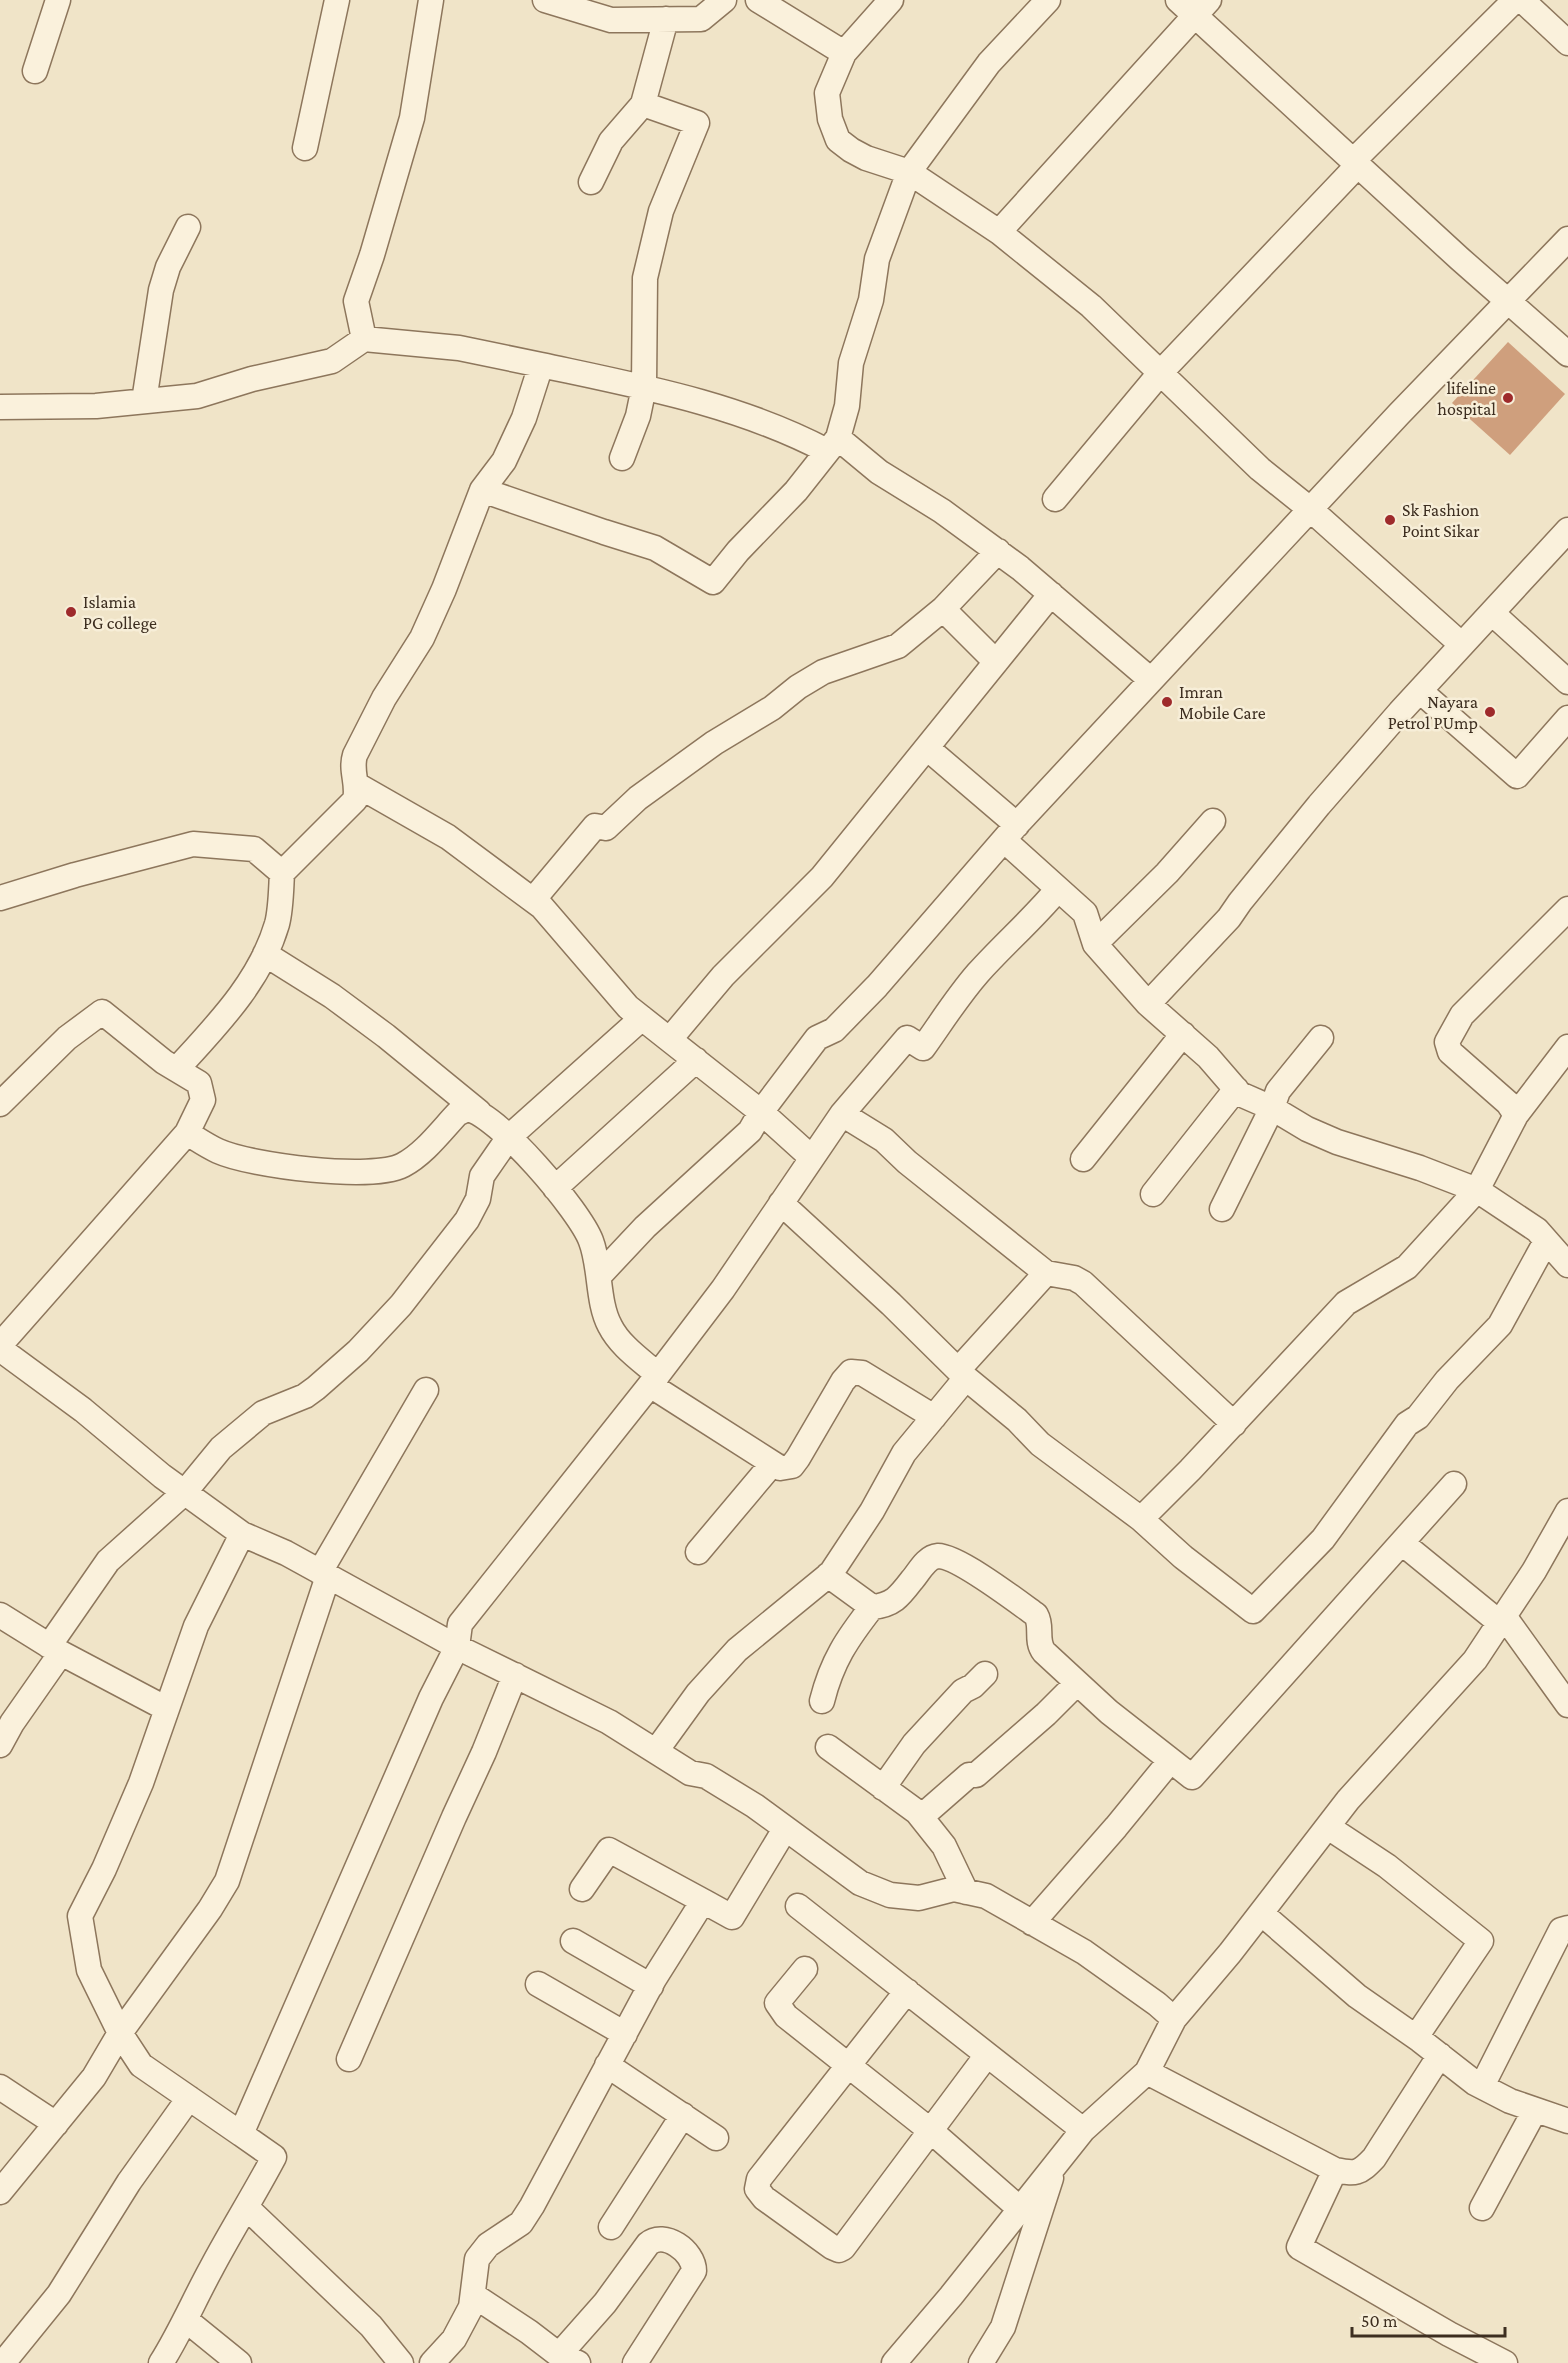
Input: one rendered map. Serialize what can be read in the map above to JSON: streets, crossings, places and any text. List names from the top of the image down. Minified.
{"places":["lifeline hospital","Sk Fashion Point Sikar","Islamia PG college","Imran Mobile Care","Nayara Petrol PUmp"],"scale_bar":"50 m"}
